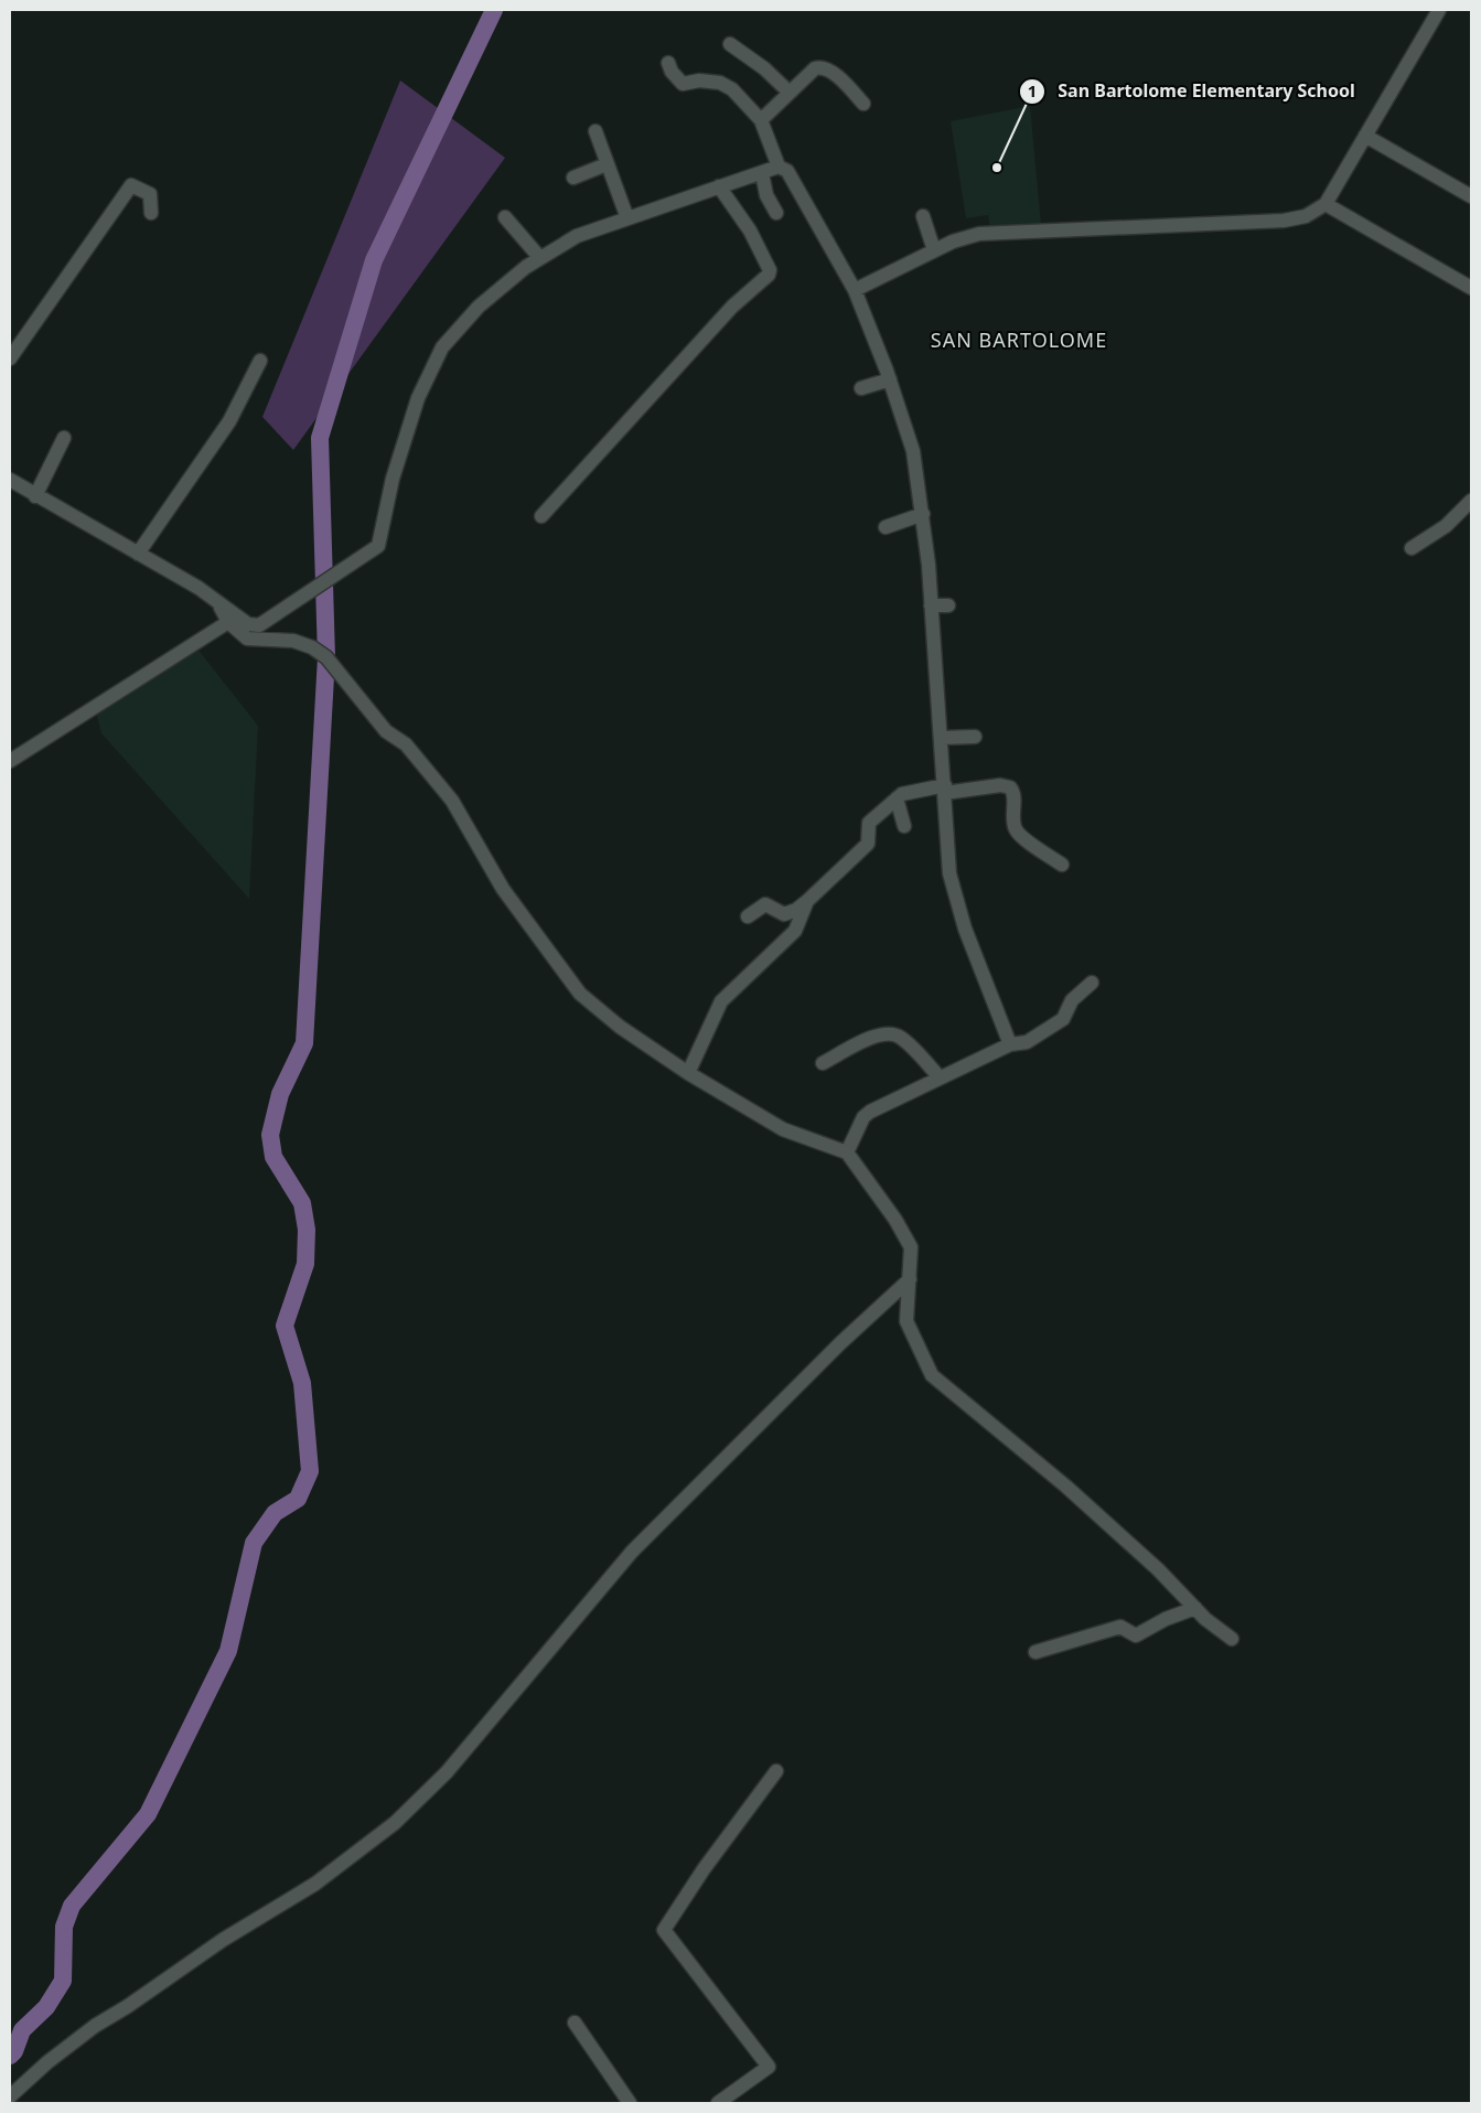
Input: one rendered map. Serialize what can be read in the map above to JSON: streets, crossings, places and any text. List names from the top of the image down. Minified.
{"districts":["SAN BARTOLOME"],"places":["San Bartolome Elementary School"]}
